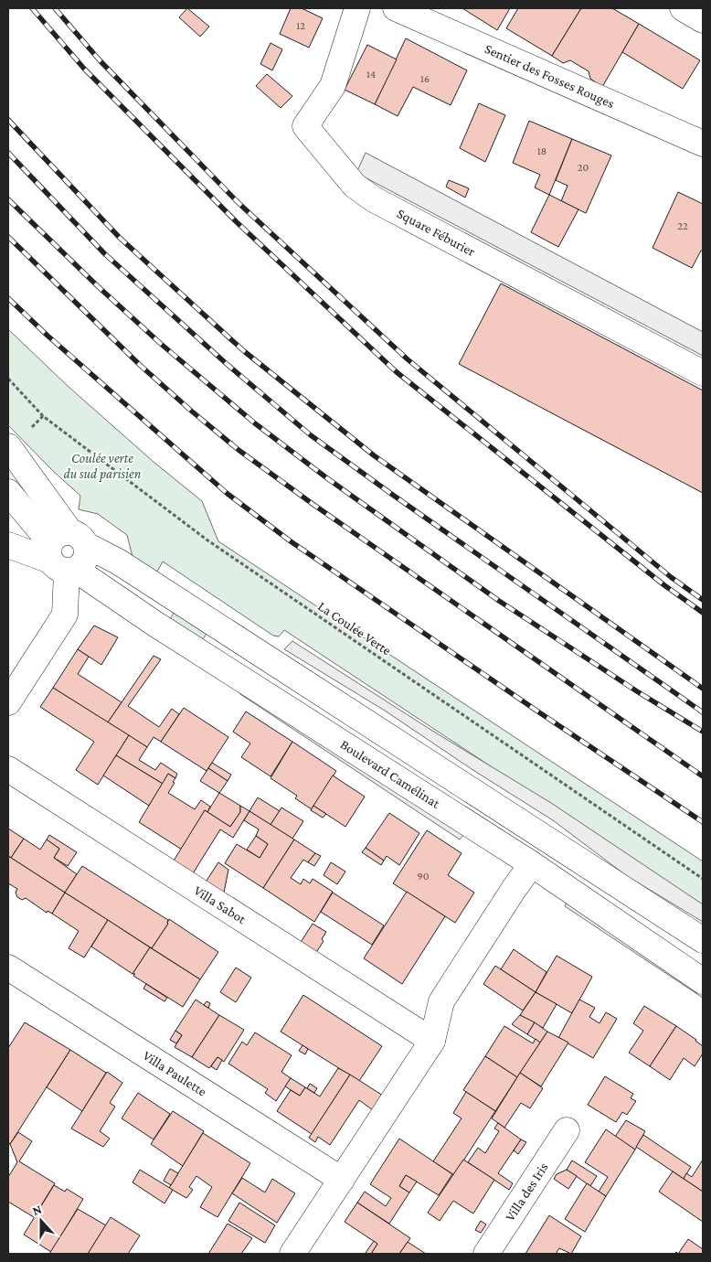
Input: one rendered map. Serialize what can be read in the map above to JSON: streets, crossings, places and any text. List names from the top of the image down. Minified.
{"streets":{"street":["Sentier des Fosses Rouges","Square Féburier","Boulevard Camélinat","Villa Sabot","Villa Paulette","Villa des Iris"],"path":["La Coulée Verte"]},"parks":["Coulée verte du sud parisien"],"house_numbers":["12","14","16","18","20","22","90"],"north":"top"}
